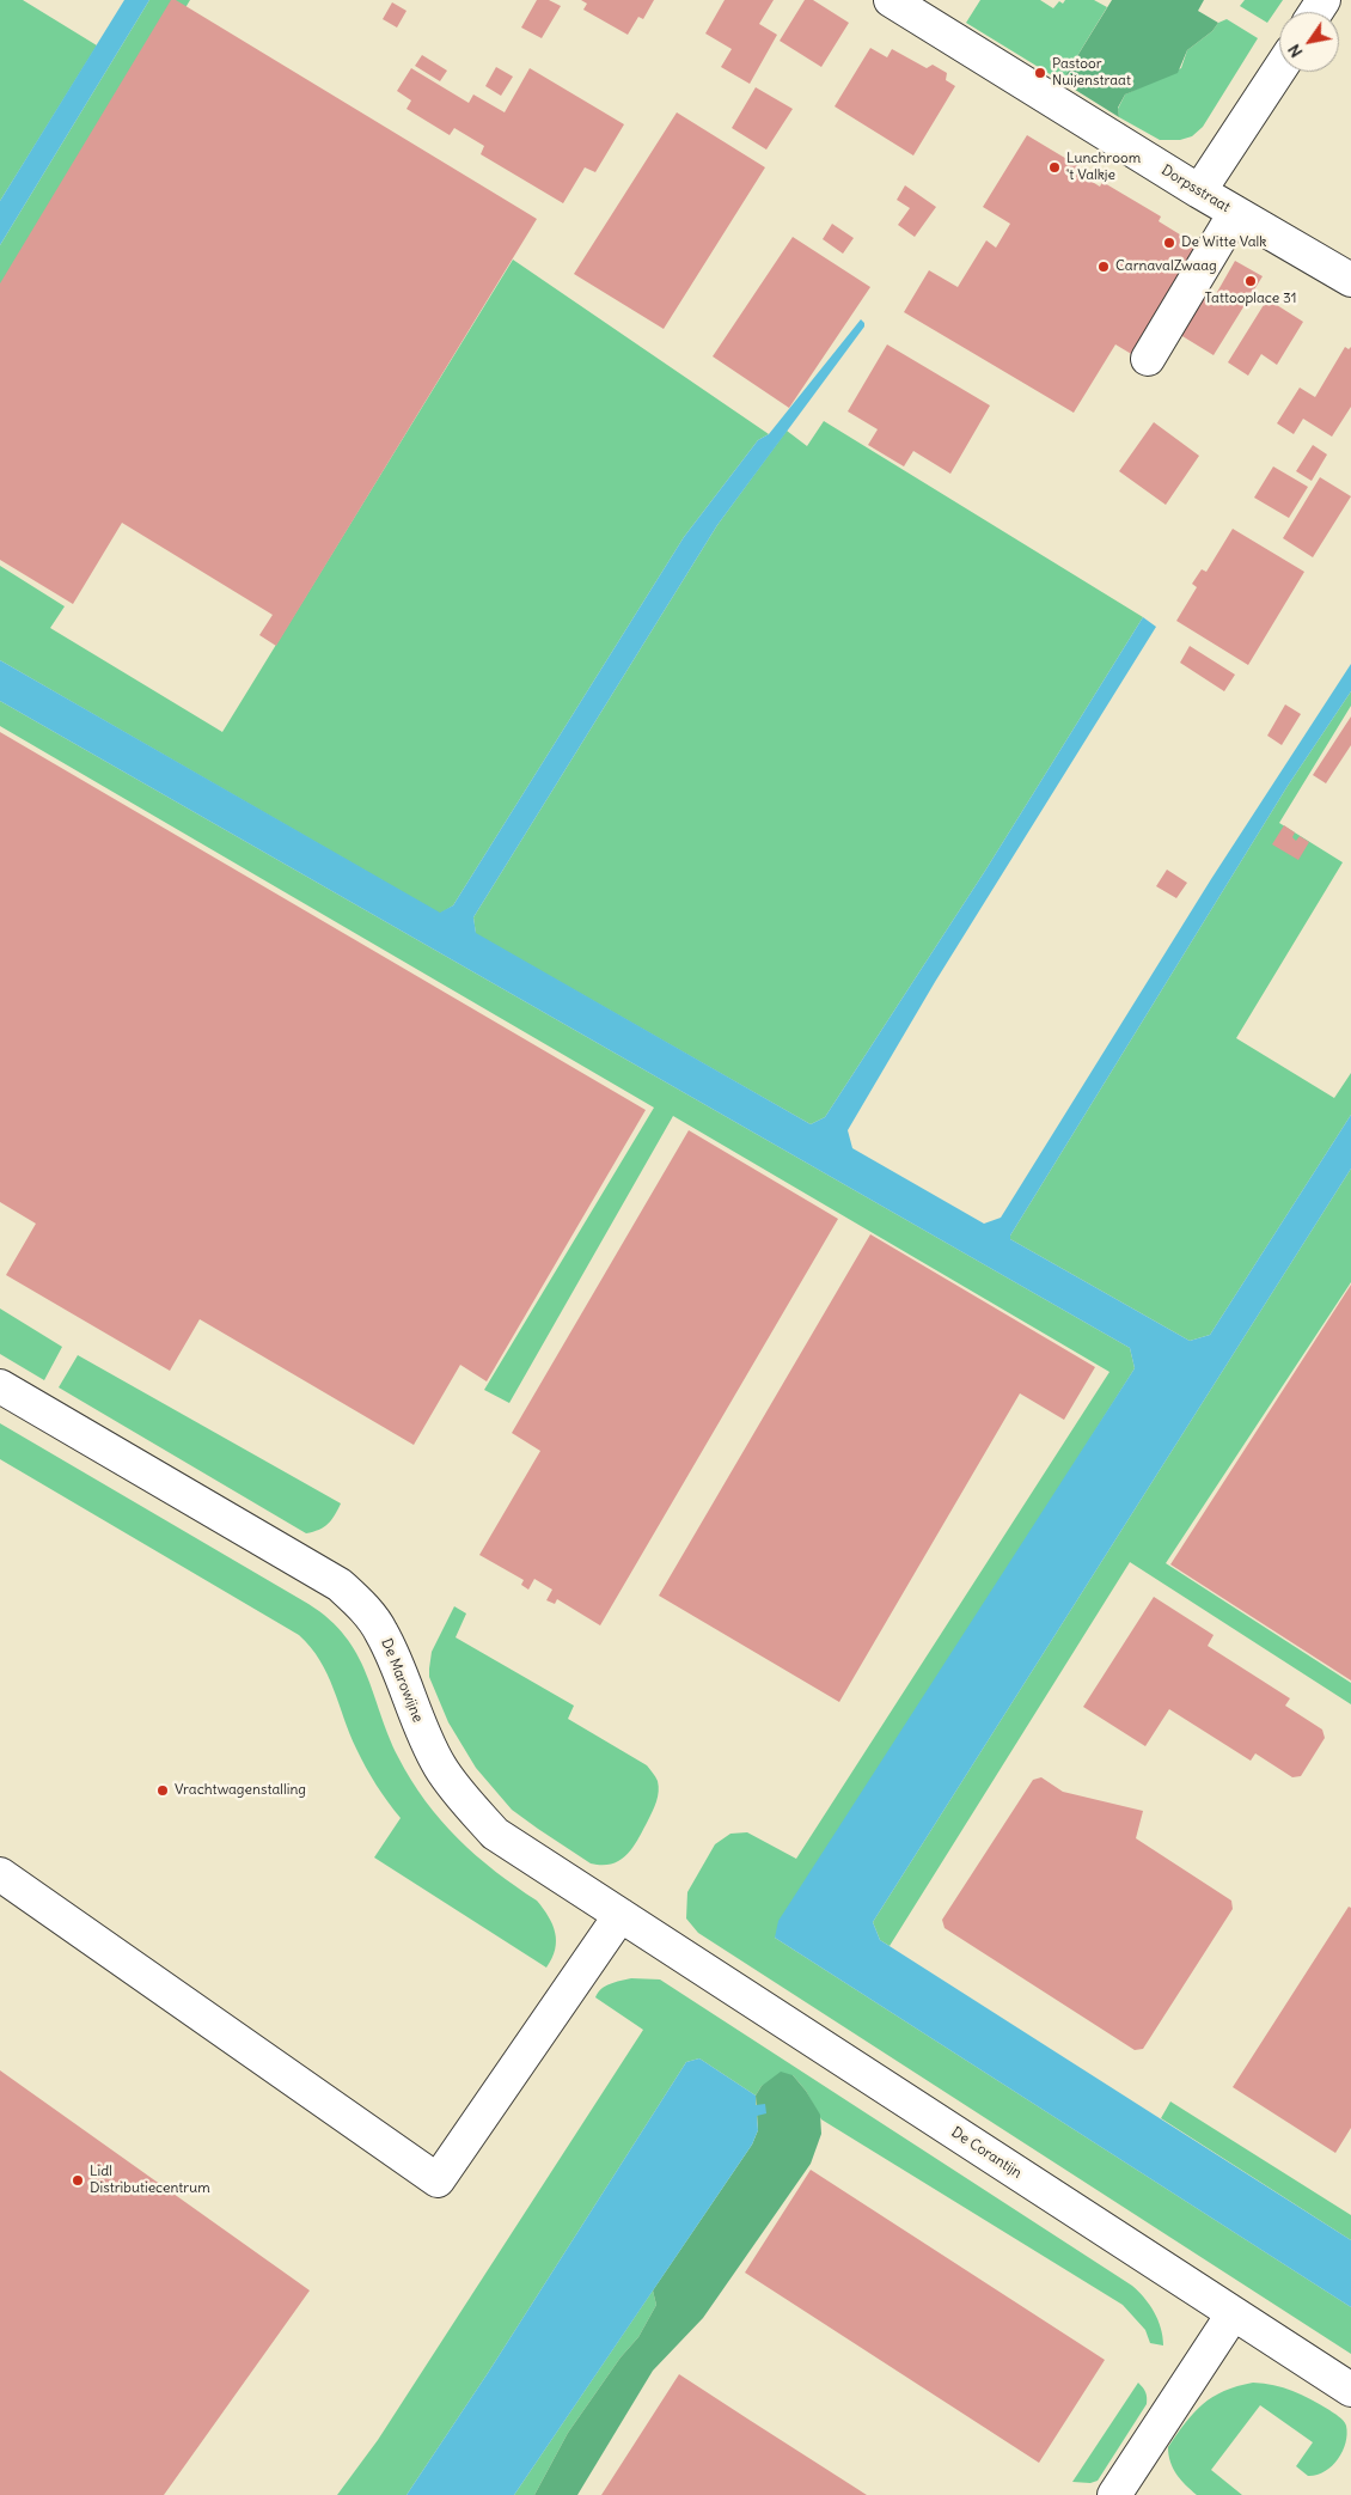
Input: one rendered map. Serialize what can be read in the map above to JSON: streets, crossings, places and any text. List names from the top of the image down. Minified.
{"streets":{"street":["Dorpsstraat","De Marowijne","De Corantijn"]},"crossings":[["De Marowijne","De Corantijn"]],"places":["Pastoor Nuijenstraat","Lunchroom 't Valkje","De Witte Valk","CarnavalZwaag","Tattooplace 31","Vrachtwagenstalling","Lidl Distributiecentrum"],"north":"bottom left"}
